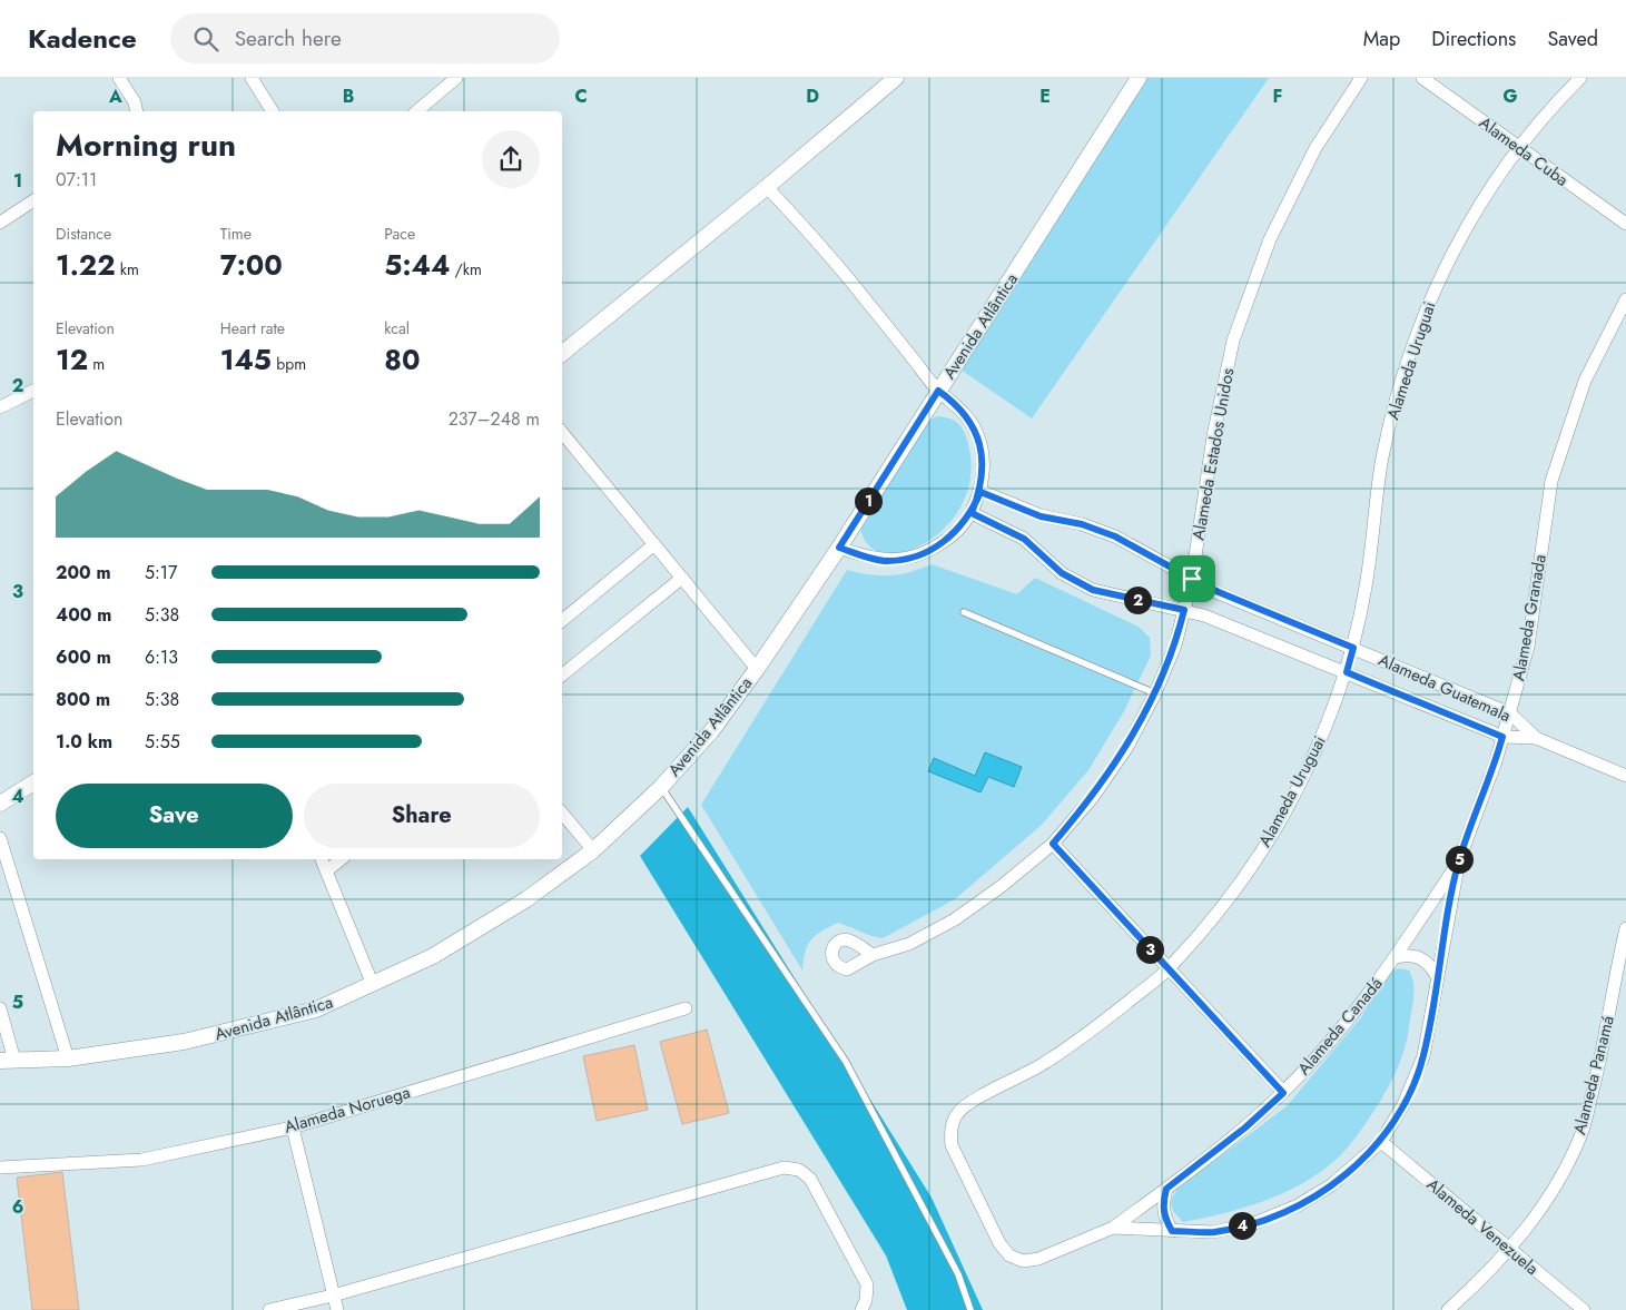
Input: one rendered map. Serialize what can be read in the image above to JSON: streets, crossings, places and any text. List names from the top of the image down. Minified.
{"streets":{"street":["Alameda Cuba","Avenida Atlântica","Alameda Uruguai","Alameda Estados Unidos","Alameda Granada","Alameda Guatemala","Alameda Canadá","Alameda Panamá","Alameda Noruega","Alameda Venezuela"]},"crossings":[["Alameda Cuba","Alameda Uruguai"],["Alameda Uruguai","Alameda Granada"],["Alameda Uruguai","Alameda Guatemala"],["Alameda Estados Unidos","Alameda Guatemala"],["Alameda Granada","Alameda Guatemala"],["Alameda Granada","Alameda Canadá"],["Alameda Granada","Alameda Venezuela"],["Alameda Panamá","Alameda Venezuela"]],"page":{"header":"Kadence","search":"Search here","nav":["Map","Directions","Saved"],"heading":["Morning run","07:11"],"stats":[["Distance","1.22 km"],["Time","7:00"],["Pace","5:44 /km"],["Elevation","12 m"],["Heart rate","145 bpm"],["kcal","80"]],"chart":["Elevation","237–248 m"],"pins":["1","2","5","3","4"],"list":[{"name":"200 m","note":"5:17"},{"name":"400 m","note":"5:38"},{"name":"600 m","note":"6:13"},{"name":"800 m","note":"5:38"},{"name":"1.0 km","note":"5:55"}],"buttons":["Save","Share"]},"grid":{"columns":["A","B","C","D","E","F","G"],"rows":["1","2","3","4","5","6"]}}
